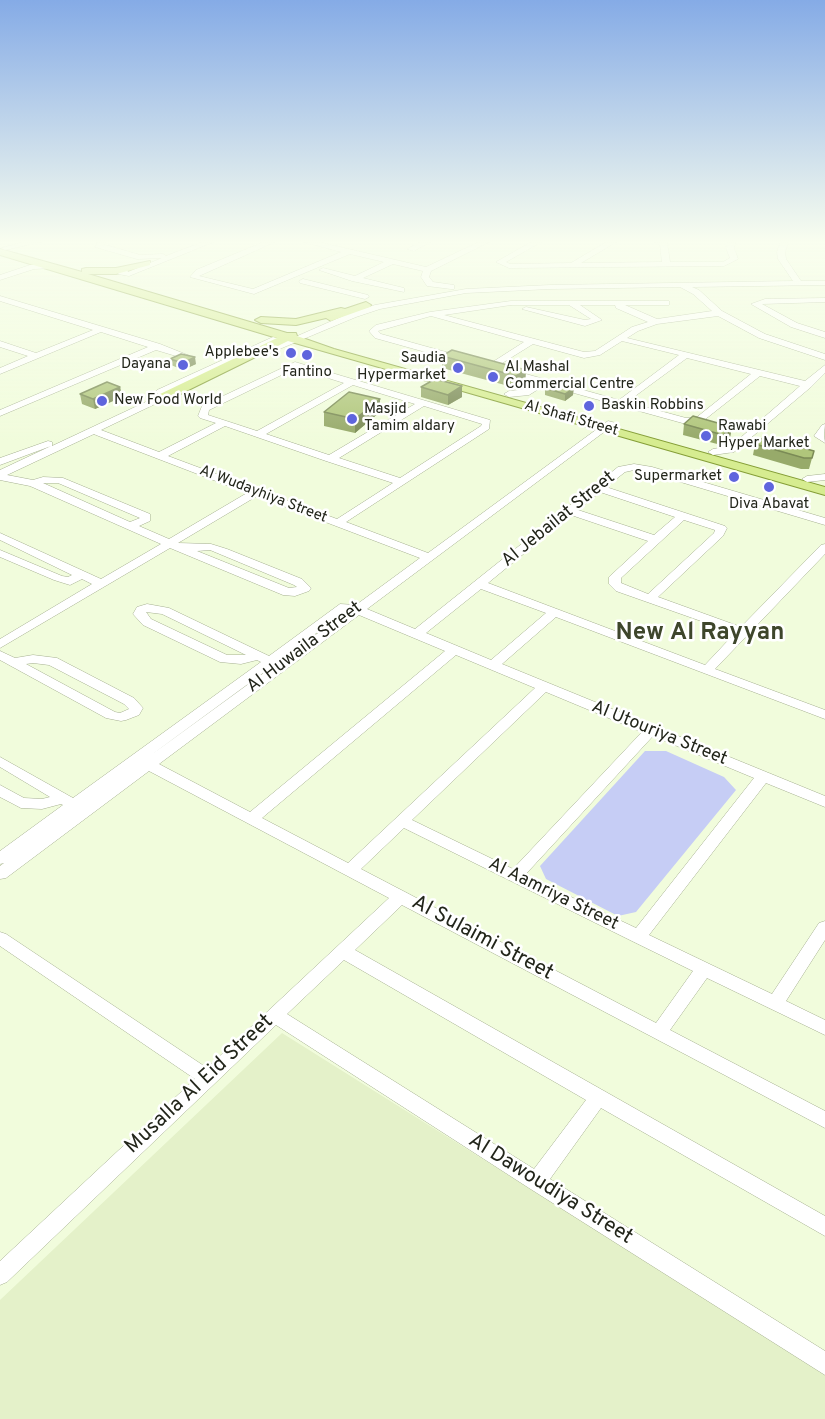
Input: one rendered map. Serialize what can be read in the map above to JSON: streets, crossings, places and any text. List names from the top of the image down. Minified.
{"streets":{"main road":["Al Shafi Street"],"street":["Al Wudayhiya Street","Al Jebailat Street","Al Huwaila Street","Al Utouriya Street","Al Aamriya Street","Al Sulaimi Street","Musalla Al Eid Street","Al Dawoudiya Street"]},"crossings":[["Al Shafi Street","Al Huwaila Street"],["Al Wudayhiya Street","Al Huwaila Street"],["Al Jebailat Street","Al Utouriya Street"],["Al Huwaila Street","Al Utouriya Street"],["Al Huwaila Street","Al Sulaimi Street"],["Al Sulaimi Street","Musalla Al Eid Street"],["Musalla Al Eid Street","Al Dawoudiya Street"]],"districts":["New Al Rayyan"],"places":["Applebee's","Fantino","Dayana","Saudia Hypermarket","Al Mashal Commercial Centre","New Food World","Baskin Robbins","Masjid Tamim aldary","Rawabi Hyper Market","Supermarket","Diva Abavat"]}
